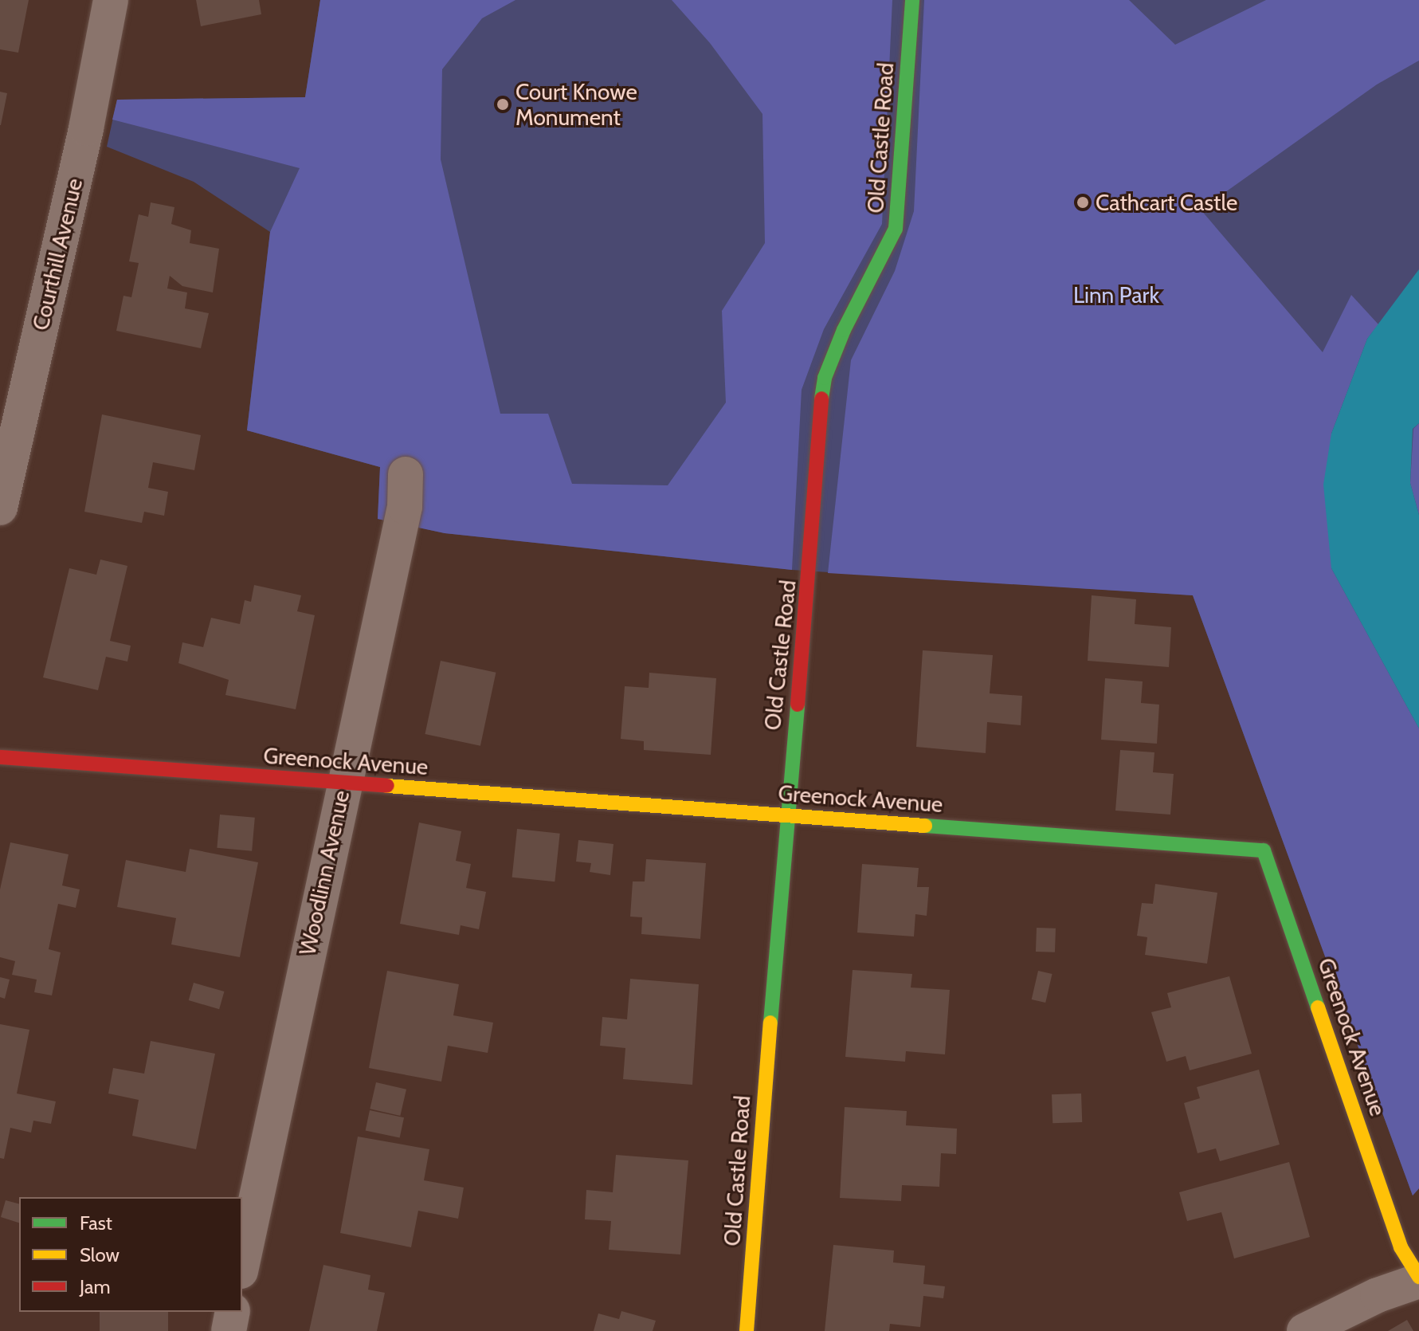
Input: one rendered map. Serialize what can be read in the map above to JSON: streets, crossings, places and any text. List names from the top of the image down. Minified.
{"streets":{"street":["Old Castle Road","Courthill Avenue","Greenock Avenue","Woodlinn Avenue"]},"crossings":[["Old Castle Road","Greenock Avenue"],["Greenock Avenue","Woodlinn Avenue"]],"parks":["Linn Park"],"places":["Court Knowe Monument","Cathcart Castle"],"legend":["Fast","Slow","Jam"]}
